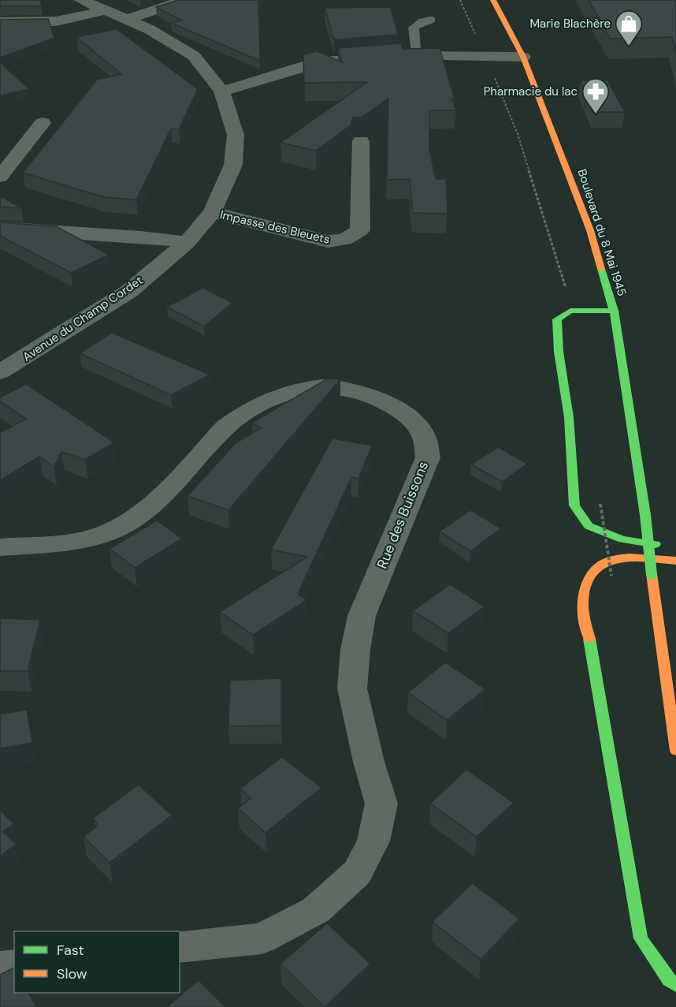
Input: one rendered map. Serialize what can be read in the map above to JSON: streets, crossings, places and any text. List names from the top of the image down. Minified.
{"streets":{"street":["Impasse des Bleuets","Boulevard du 8 Mai 1945","Avenue du Champ Cordet","Rue des Buissons"]},"crossings":[["Impasse des Bleuets","Avenue du Champ Cordet"]],"places":{"shop":["Marie Blachère"],"pharmacy":["Pharmacie du lac"]},"legend":["Fast","Slow"]}
